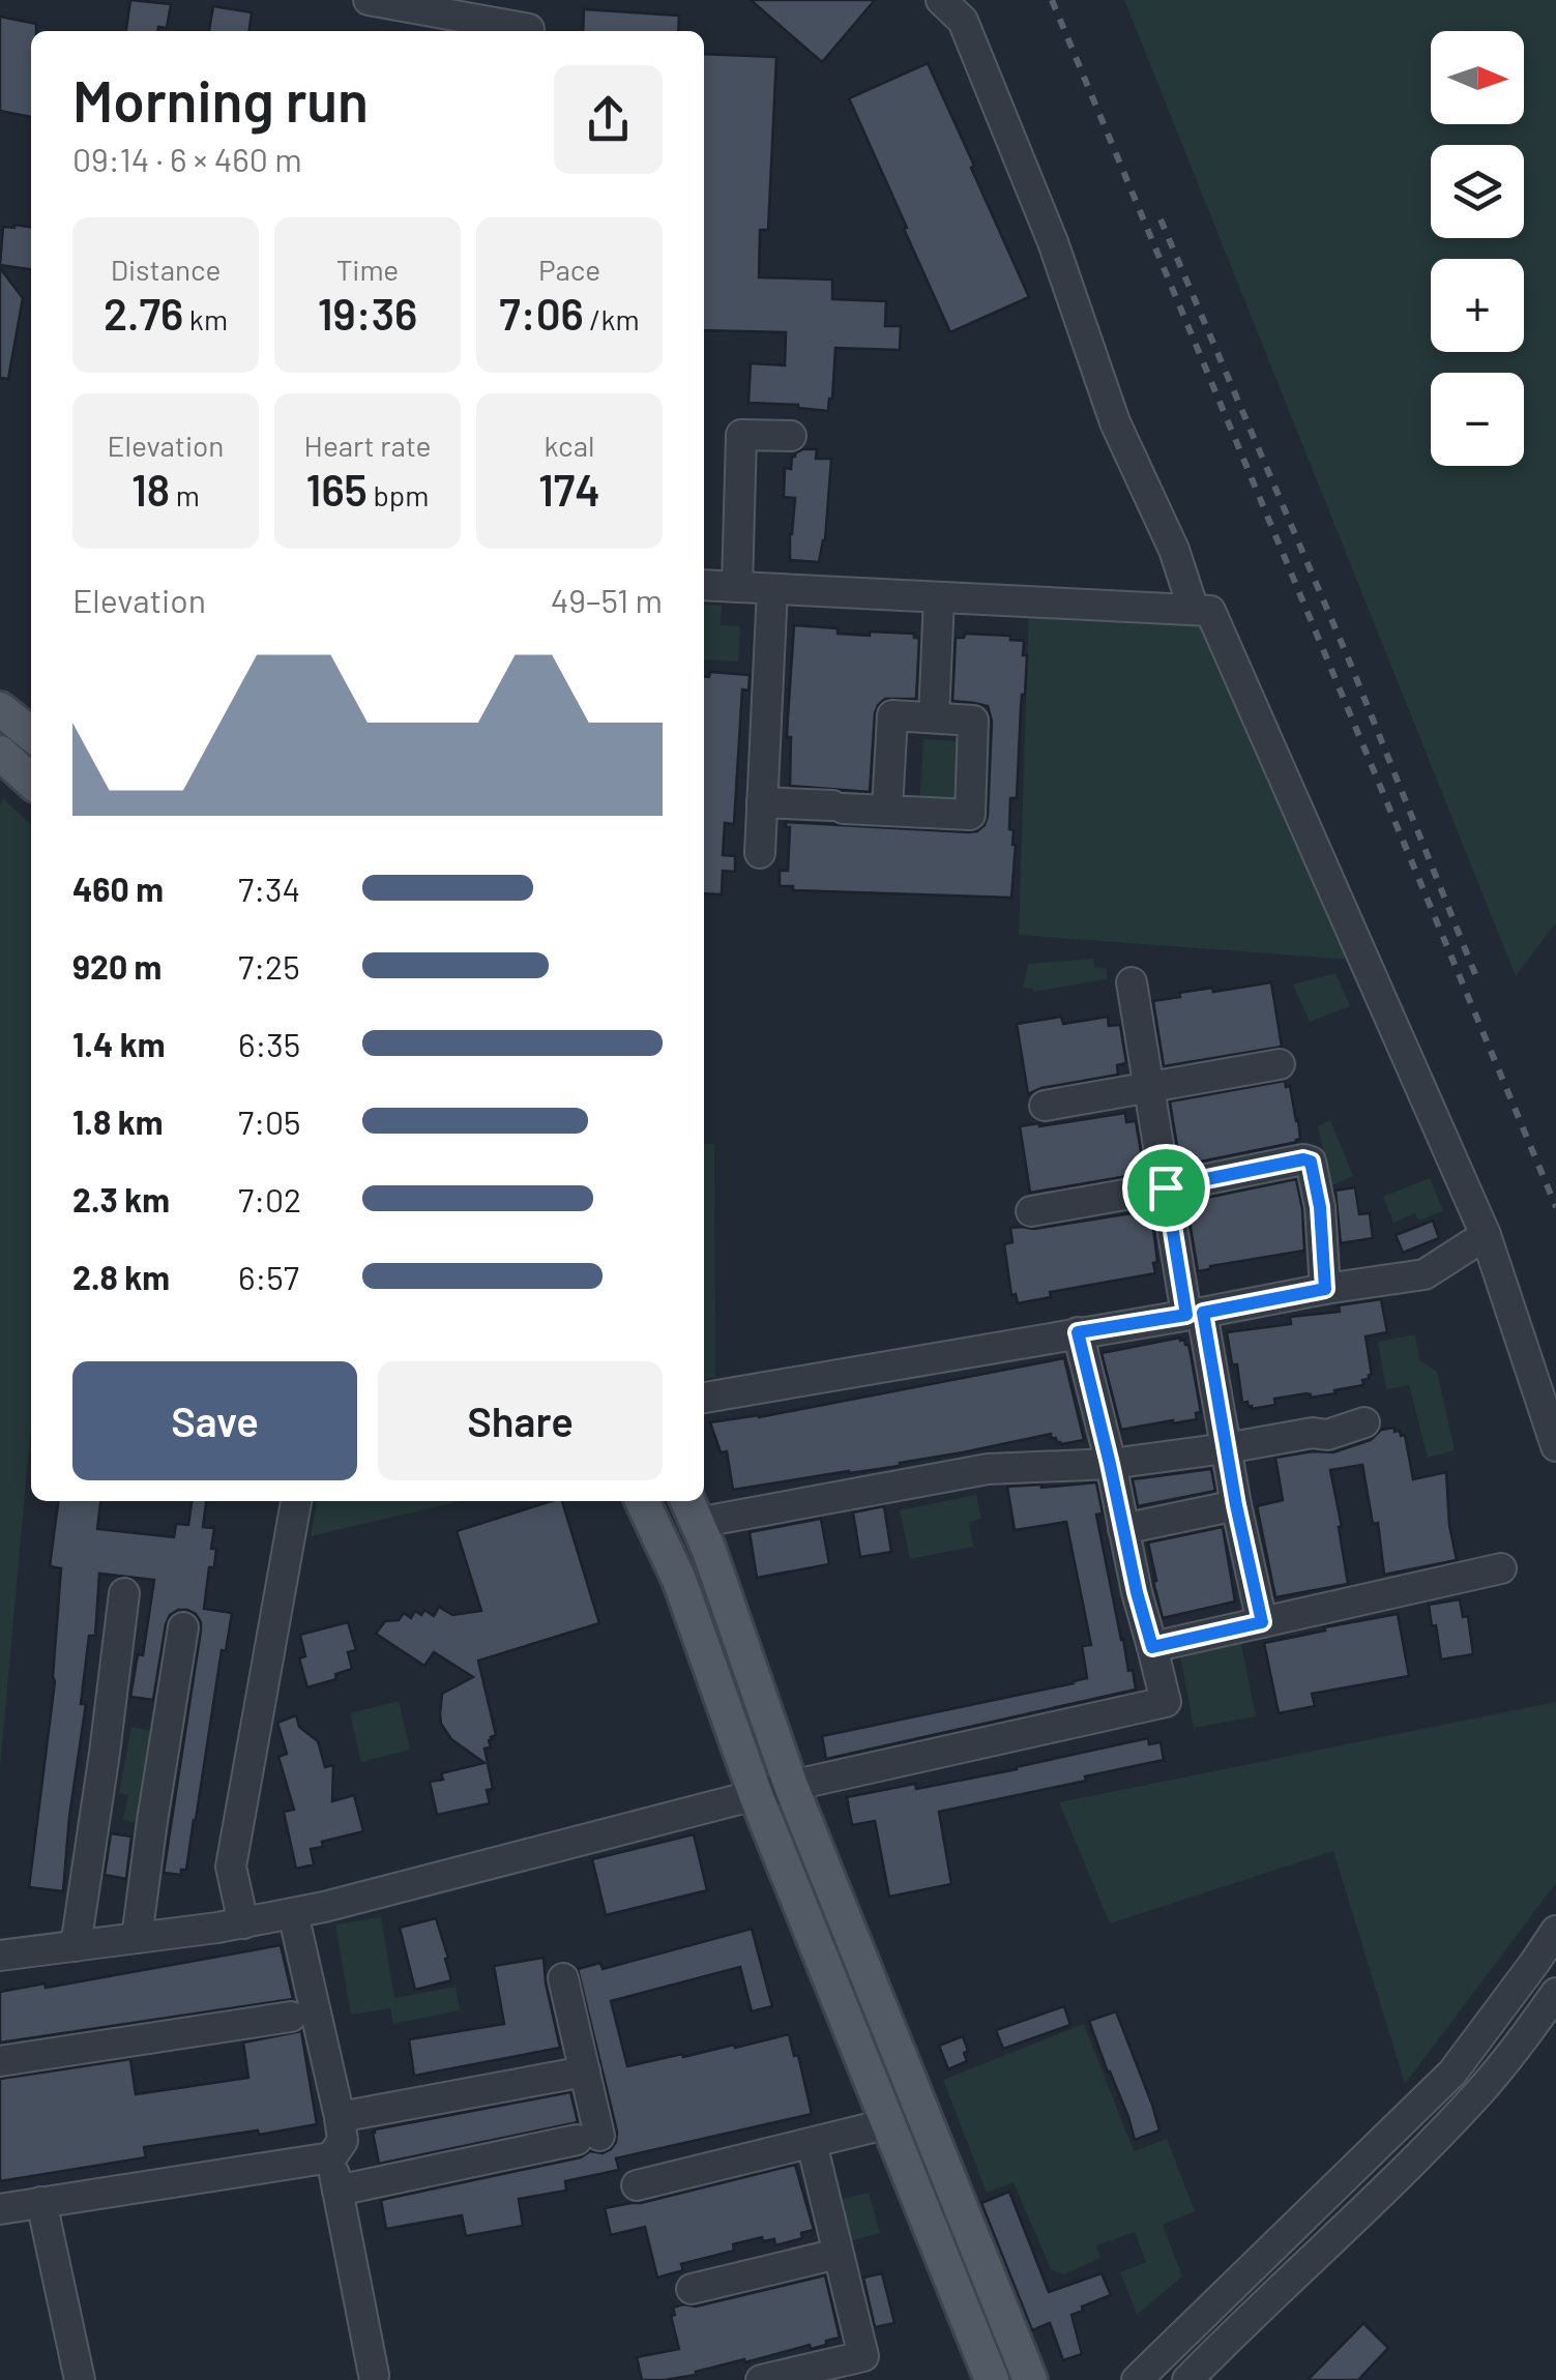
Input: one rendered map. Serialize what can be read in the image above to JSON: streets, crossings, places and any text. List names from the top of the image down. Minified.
{"north":"right","page":{"map_buttons":["+","−"],"heading":["Morning run","09:14 · 6 × 460 m"],"stats":[["Distance","2.76 km"],["Time","19:36"],["Pace","7:06 /km"],["Elevation","18 m"],["Heart rate","165 bpm"],["kcal","174"]],"chart":["Elevation","49–51 m"],"list":[{"name":"460 m","note":"7:34"},{"name":"920 m","note":"7:25"},{"name":"1.4 km","note":"6:35"},{"name":"1.8 km","note":"7:05"},{"name":"2.3 km","note":"7:02"},{"name":"2.8 km","note":"6:57"}],"buttons":["Save","Share"]}}
